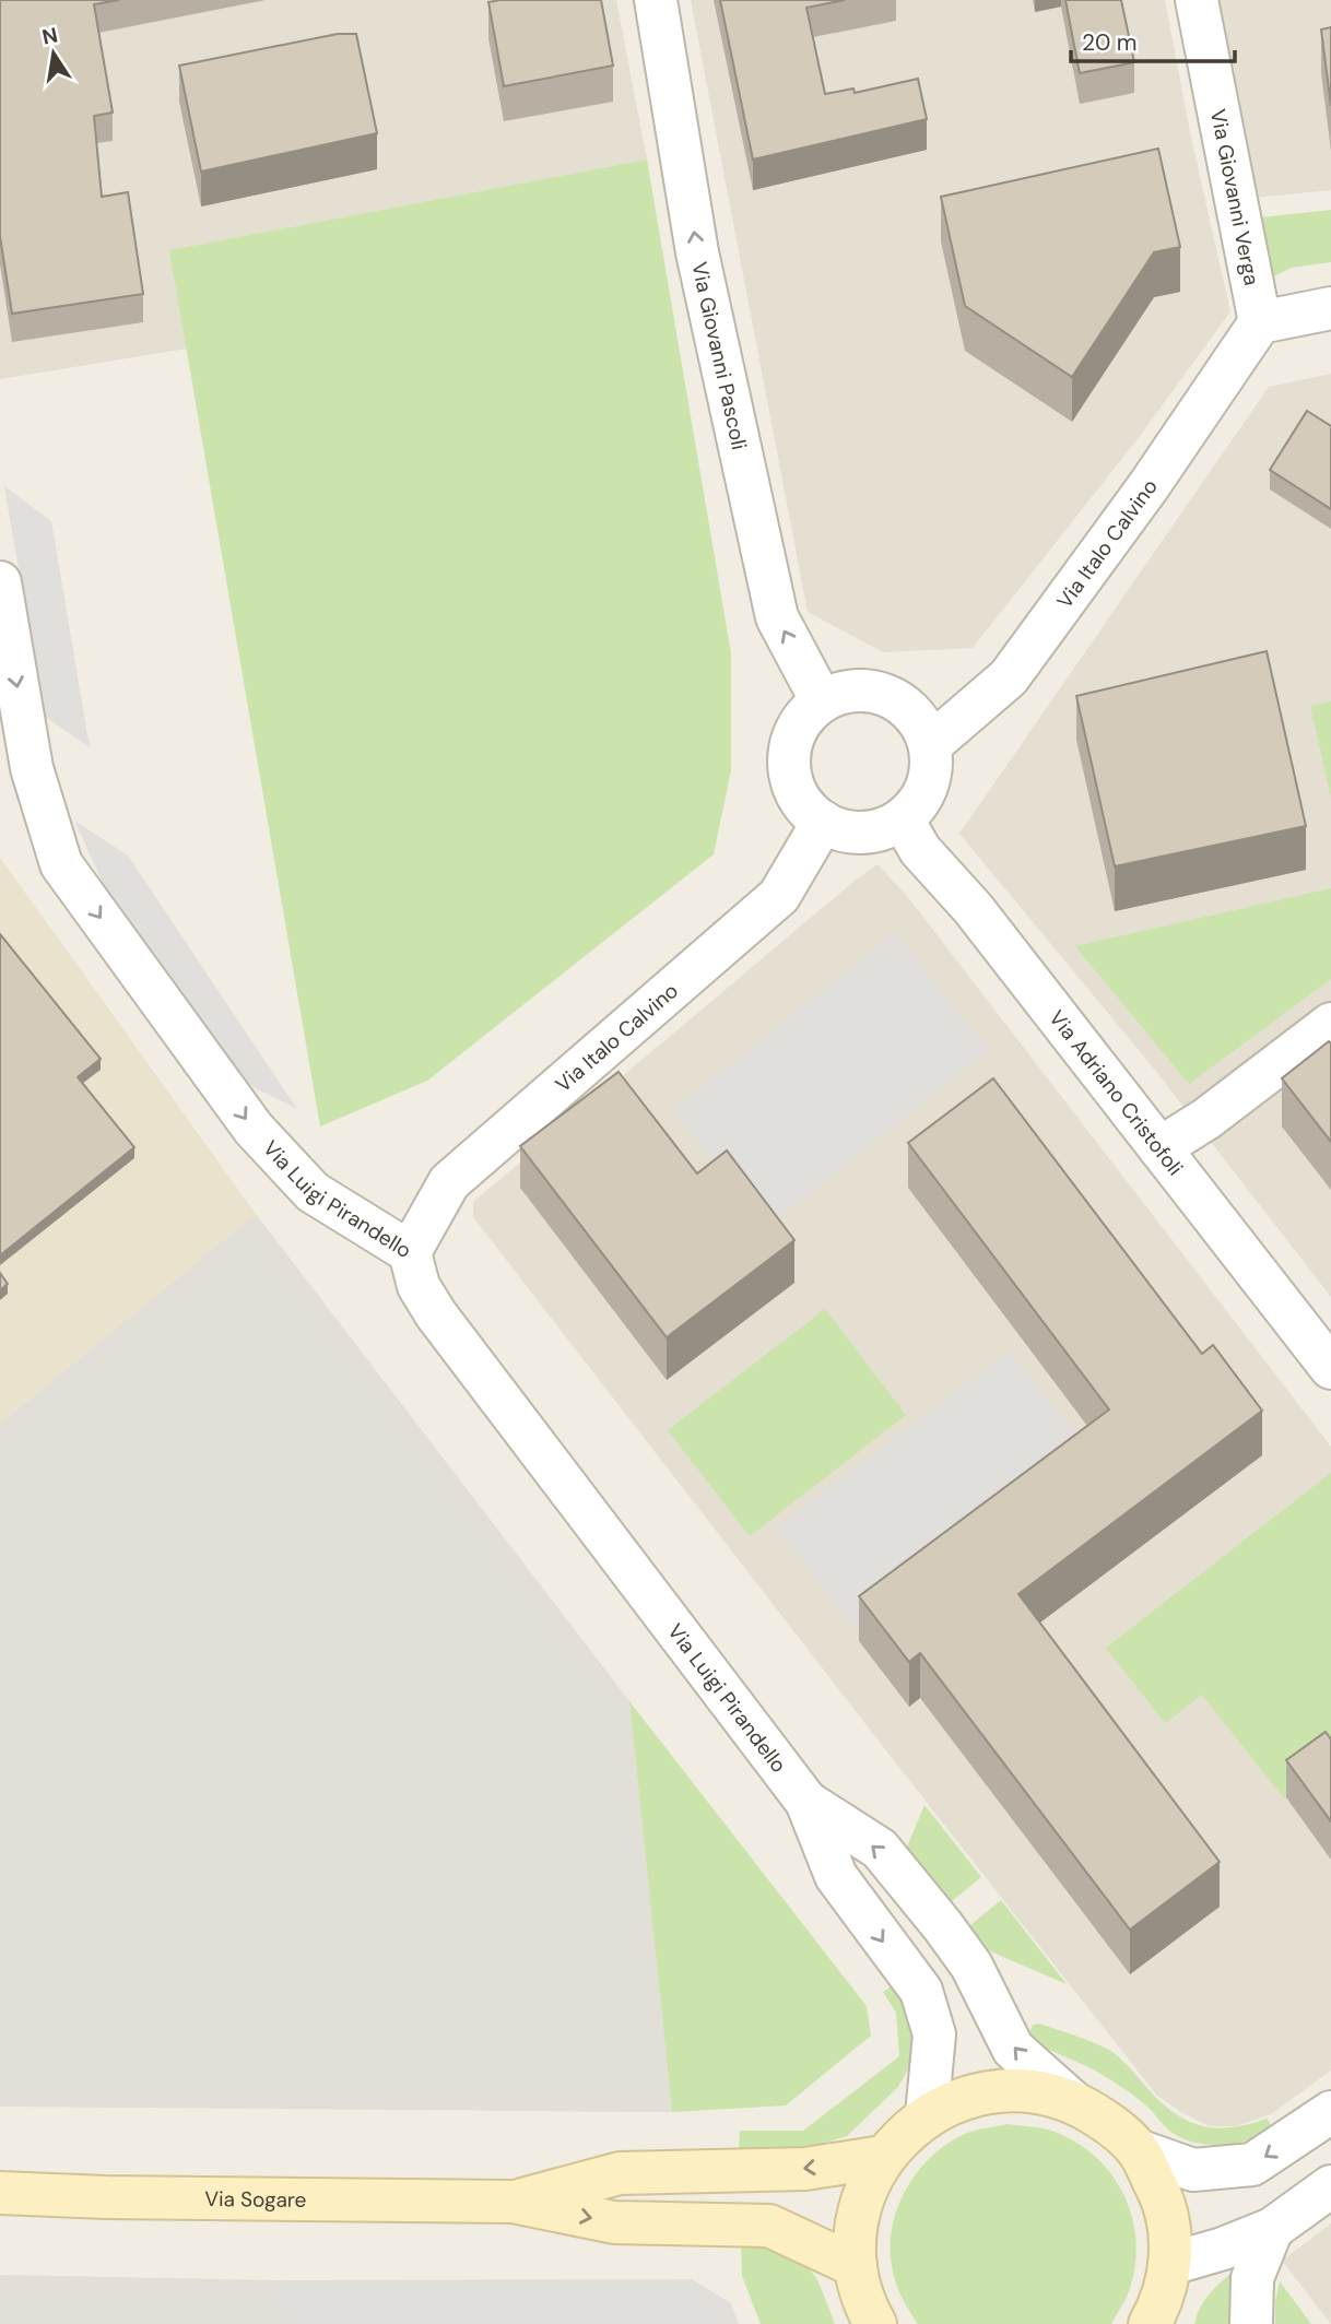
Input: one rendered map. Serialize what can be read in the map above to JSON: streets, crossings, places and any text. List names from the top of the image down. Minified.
{"streets":{"street":["Via Giovanni Verga","Via Giovanni Pascoli","Via Italo Calvino","Via Adriano Cristofoli","Via Luigi Pirandello","Via Sogare"]},"crossings":[["Via Giovanni Verga","Via Italo Calvino"],["Via Giovanni Pascoli","Via Italo Calvino"],["Via Giovanni Pascoli","Via Adriano Cristofoli"],["Via Italo Calvino","Via Adriano Cristofoli"],["Via Italo Calvino","Via Luigi Pirandello"]],"one_way":["Via Giovanni Pascoli"],"scale_bar":"20 m","north":"top"}
